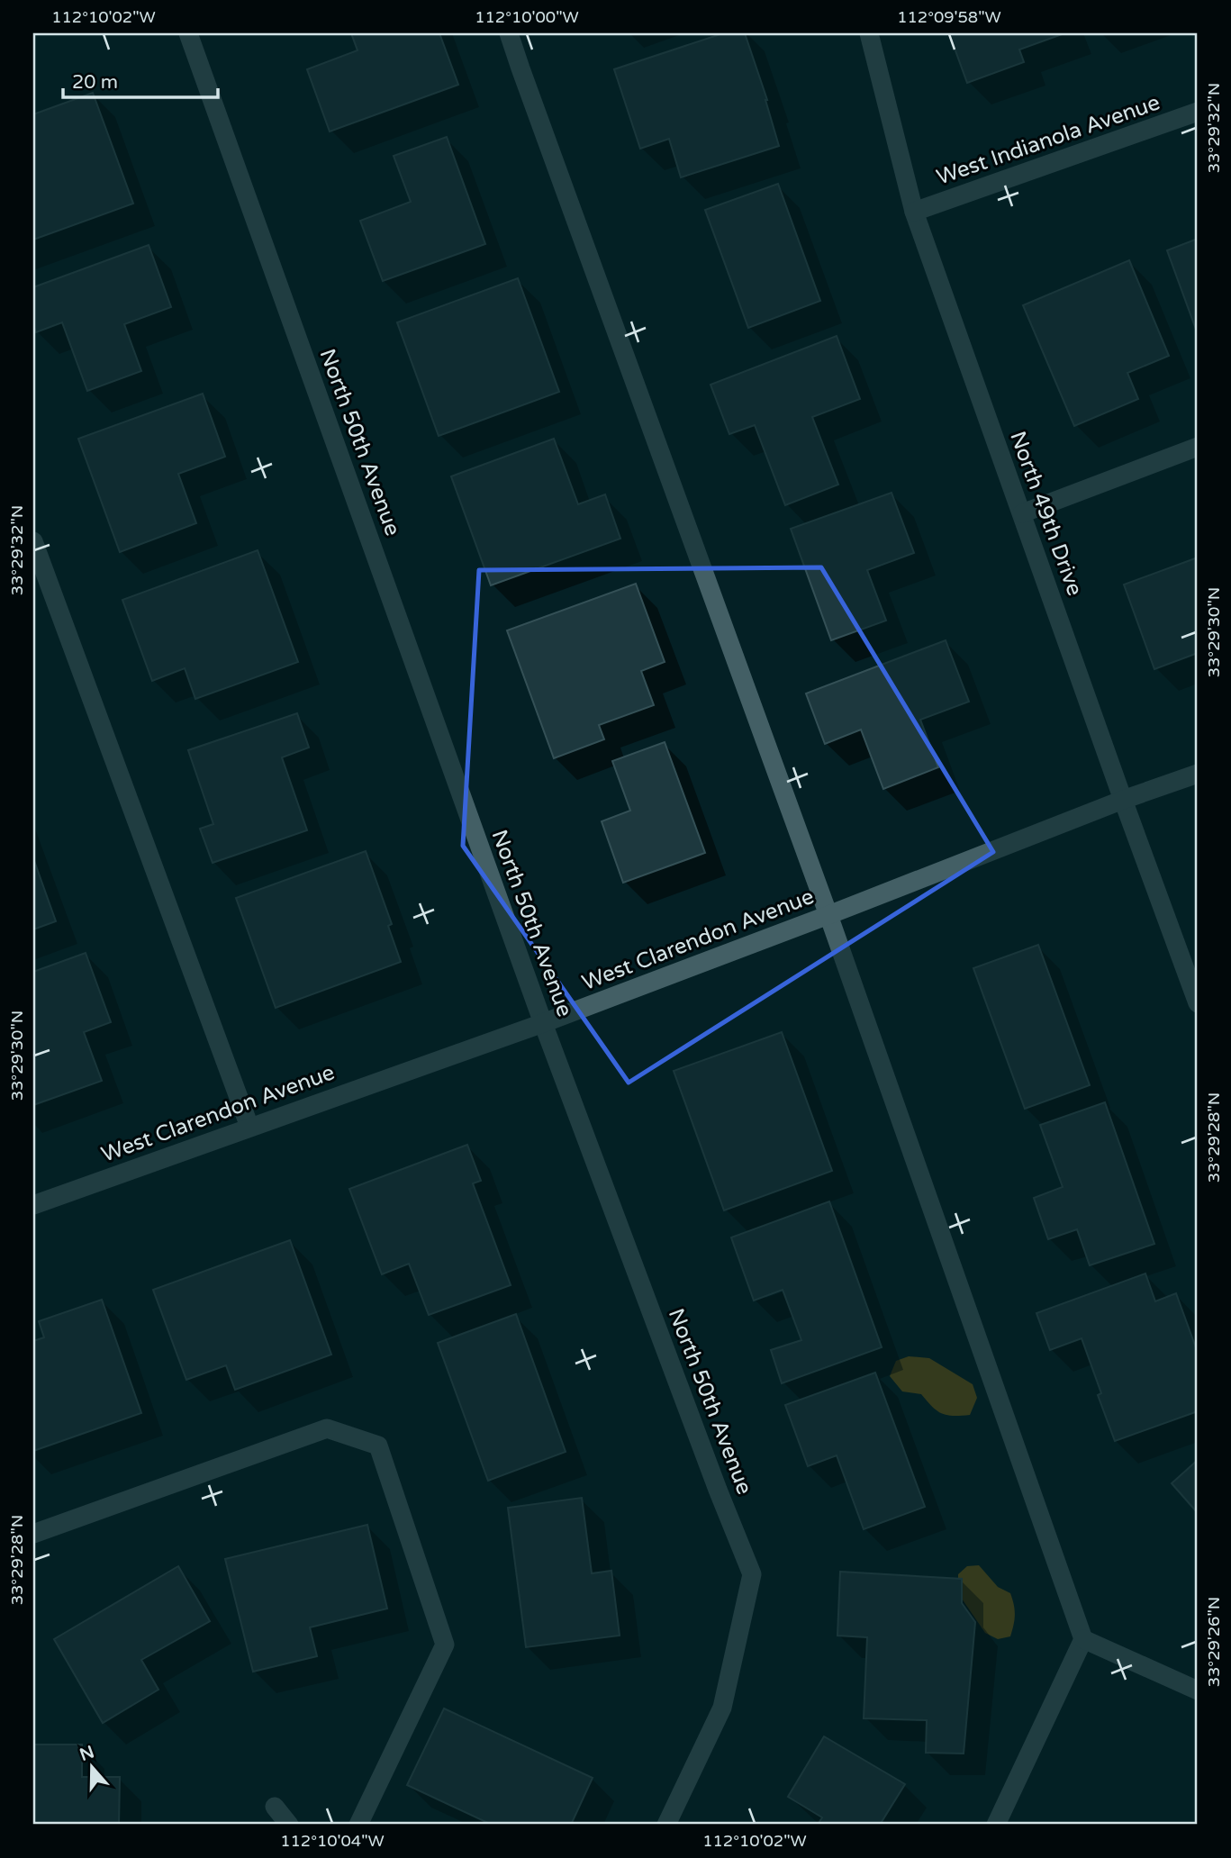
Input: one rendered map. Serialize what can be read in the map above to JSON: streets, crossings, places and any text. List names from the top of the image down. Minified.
{"streets":{"street":["West Indianola Avenue","North 50th Avenue","North 49th Drive","West Clarendon Avenue"]},"crossings":[["West Indianola Avenue","North 49th Drive"],["North 50th Avenue","West Clarendon Avenue"],["North 49th Drive","West Clarendon Avenue"]],"scale_bar":"20 m","north":"top","coordinates":["112°10'02\"W","112°10'00\"W","112°09'58\"W","33°29'32\"N","33°29'30\"N","33°29'28\"N","33°29'26\"N","112°10'04\"W"]}
